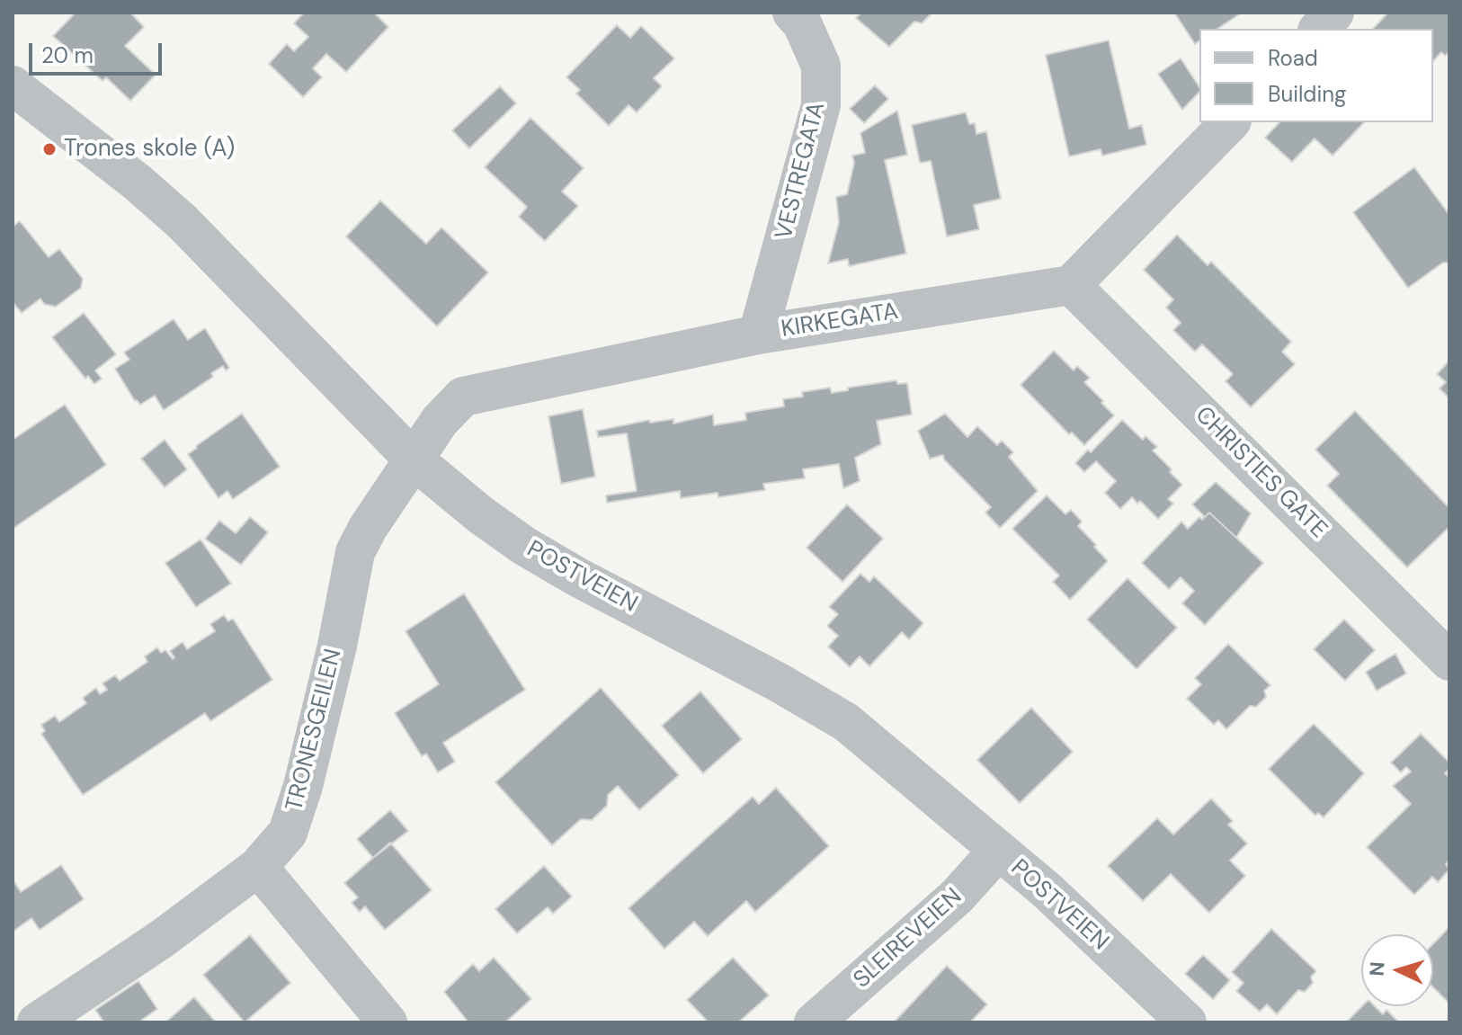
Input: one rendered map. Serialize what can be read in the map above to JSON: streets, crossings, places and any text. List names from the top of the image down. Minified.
{"streets":{"street":["VESTREGATA","KIRKEGATA","CHRISTIES GATE","POSTVEIEN","TRONESGEILEN","SLEIREVEIEN"]},"crossings":[["VESTREGATA","KIRKEGATA"],["KIRKEGATA","CHRISTIES GATE"],["KIRKEGATA","POSTVEIEN"],["KIRKEGATA","TRONESGEILEN"],["POSTVEIEN","TRONESGEILEN"],["POSTVEIEN","SLEIREVEIEN"]],"places":["Trones skole (A)"],"legend":["Road","Building"],"scale_bar":"20 m","north":"left"}
